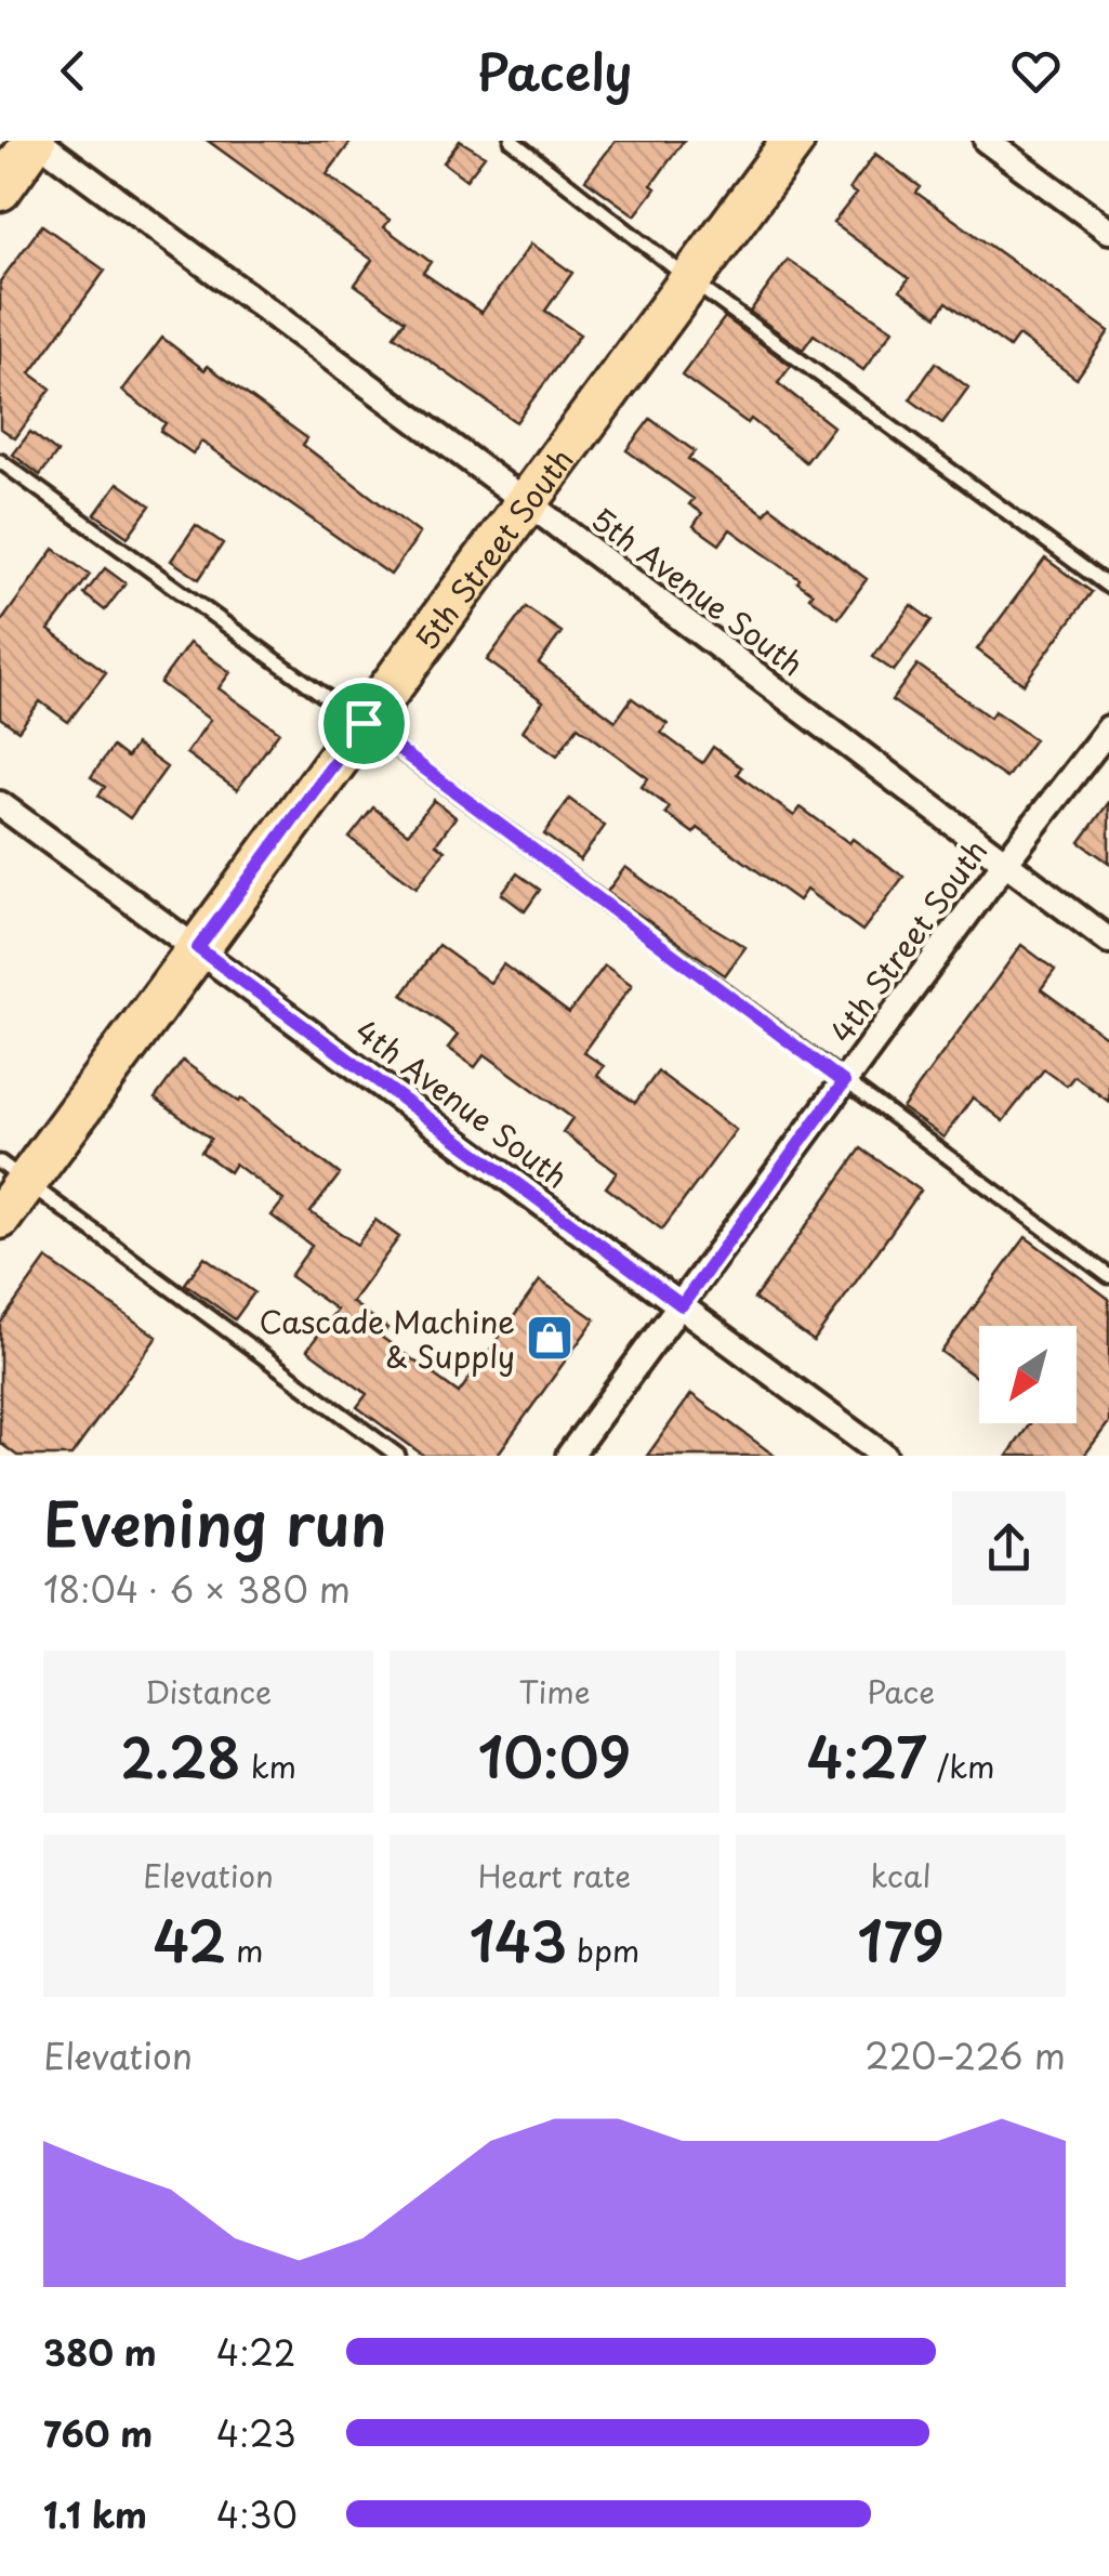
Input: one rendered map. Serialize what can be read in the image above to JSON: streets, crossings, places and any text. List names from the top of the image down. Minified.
{"streets":{"main road":["5th Street South"],"street":["5th Avenue South","4th Street South","4th Avenue South"]},"crossings":[["5th Street South","5th Avenue South"],["5th Street South","4th Avenue South"],["5th Avenue South","4th Street South"],["4th Street South","4th Avenue South"]],"places":{"shop":["Cascade Machine & Supply"]},"north":"bottom left","page":{"header":"Pacely","heading":["Evening run","18:04 · 6 × 380 m"],"stats":[["Distance","2.28 km"],["Time","10:09"],["Pace","4:27 /km"],["Elevation","42 m"],["Heart rate","143 bpm"],["kcal","179"]],"chart":["Elevation","220–226 m"],"list":[{"name":"380 m","note":"4:22"},{"name":"760 m","note":"4:23"},{"name":"1.1 km","note":"4:30"}]}}
